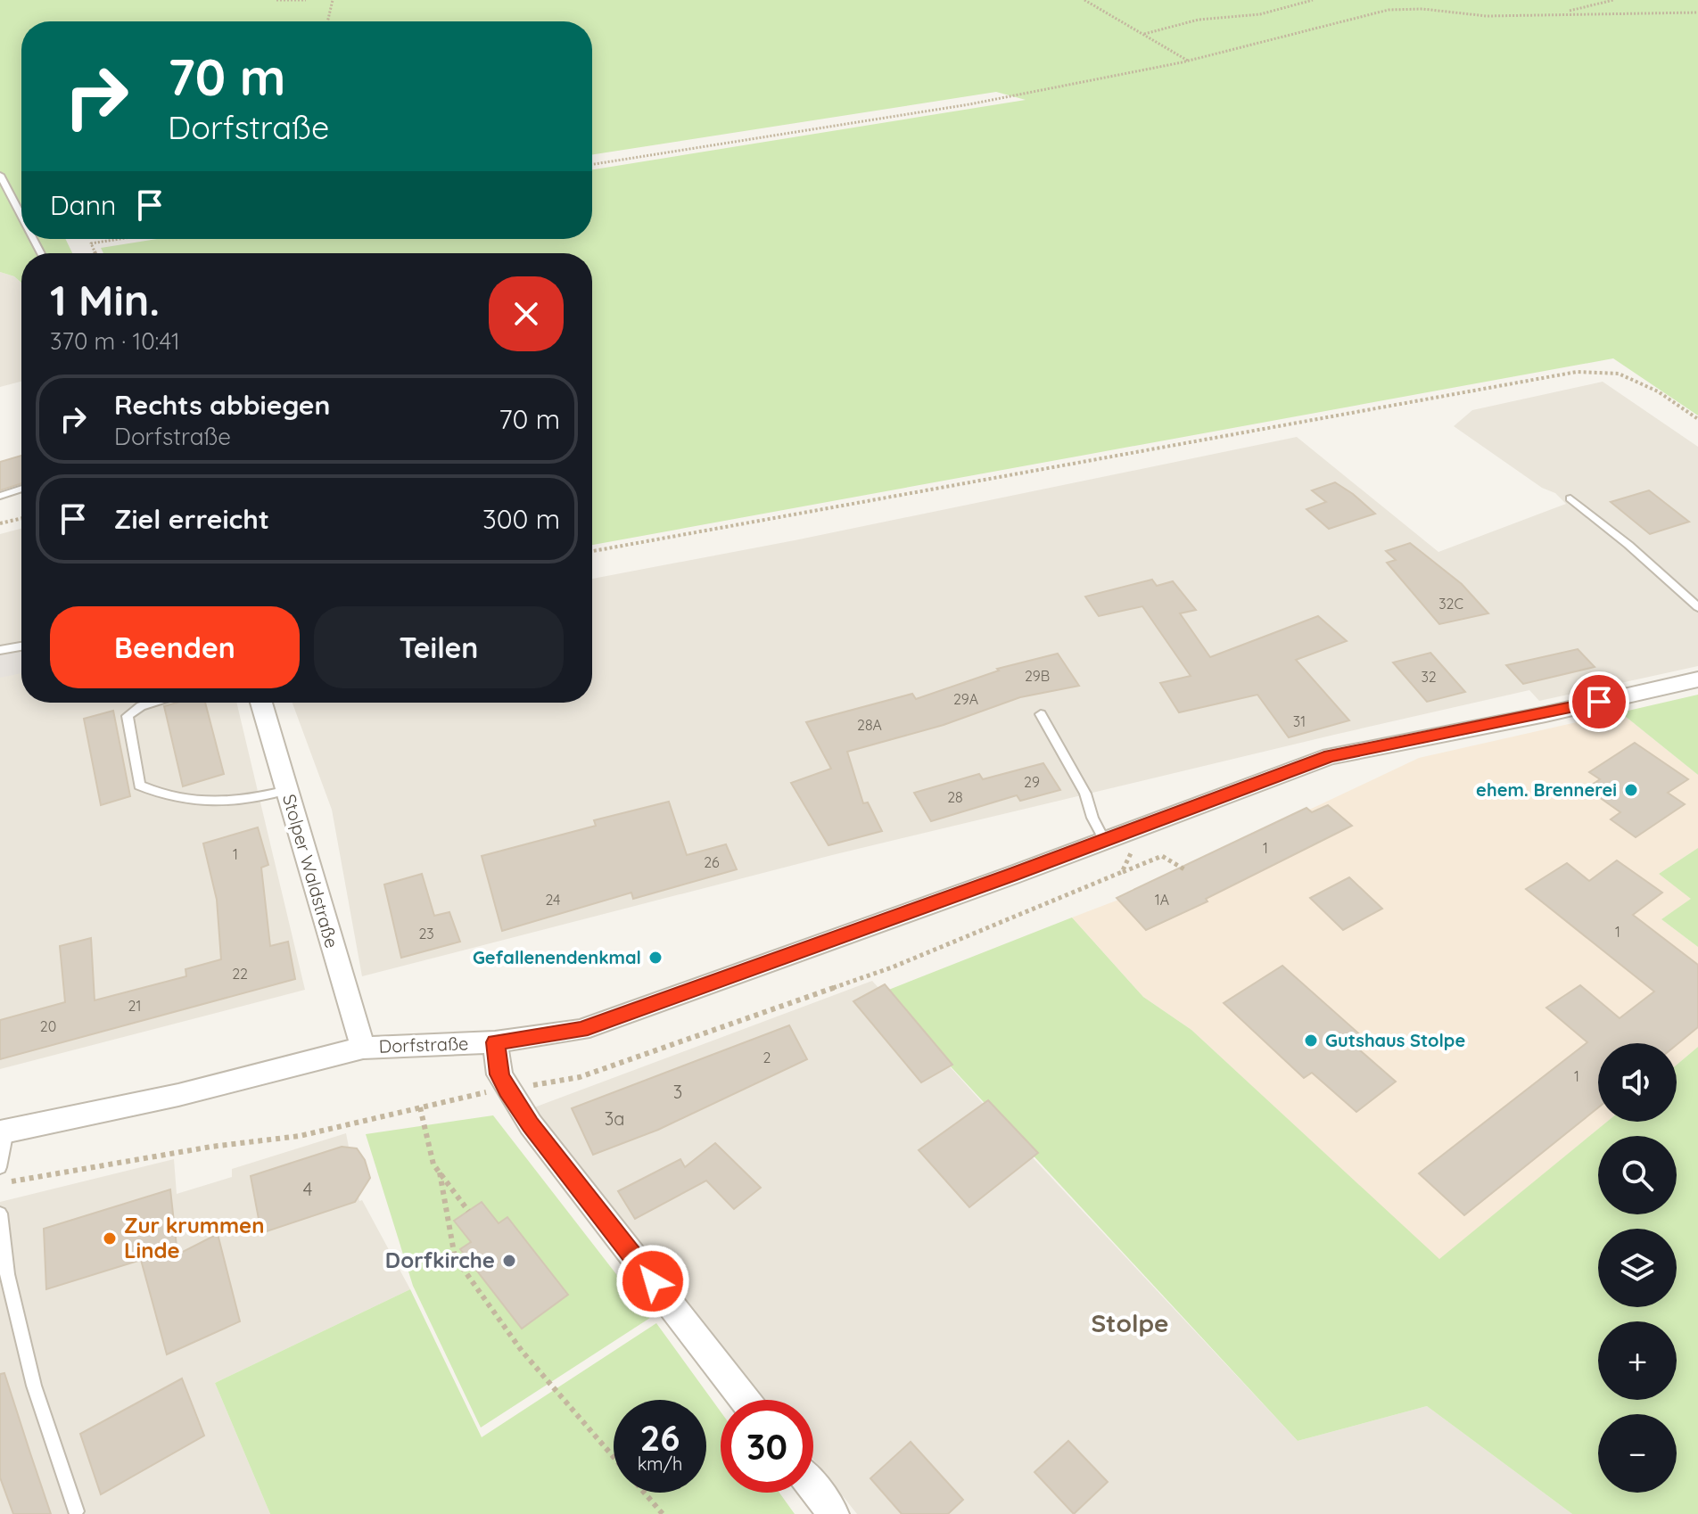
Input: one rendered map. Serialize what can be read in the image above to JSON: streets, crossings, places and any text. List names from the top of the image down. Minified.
{"streets":{"street":["Stolper Waldstraße","Dorfstraße"]},"crossings":[["Stolper Waldstraße","Dorfstraße"]],"districts":["Stolpe"],"places":["ehem. Brennerei","Gefallenendenkmal","Gutshaus Stolpe","Zur krummen Linde","Dorfkirche"],"house_numbers":["32C","29B","32","29A","31","28A","29","28","1","1","26","24","1A","1","23","22","21","20","2","1","3","3a","4"],"page":{"turn":["70 m","Dorfstraße"],"then":"Dann","heading":["1 Min.","370 m · 10:41"],"list":[{"name":"Rechts abbiegen","note":"Dorfstraße","value":"70 m"},{"name":"Ziel erreicht","value":"300 m"}],"buttons":["Beenden","Teilen"],"map_buttons":["+","−"],"speed":"26 km/h","limit":"30"}}
